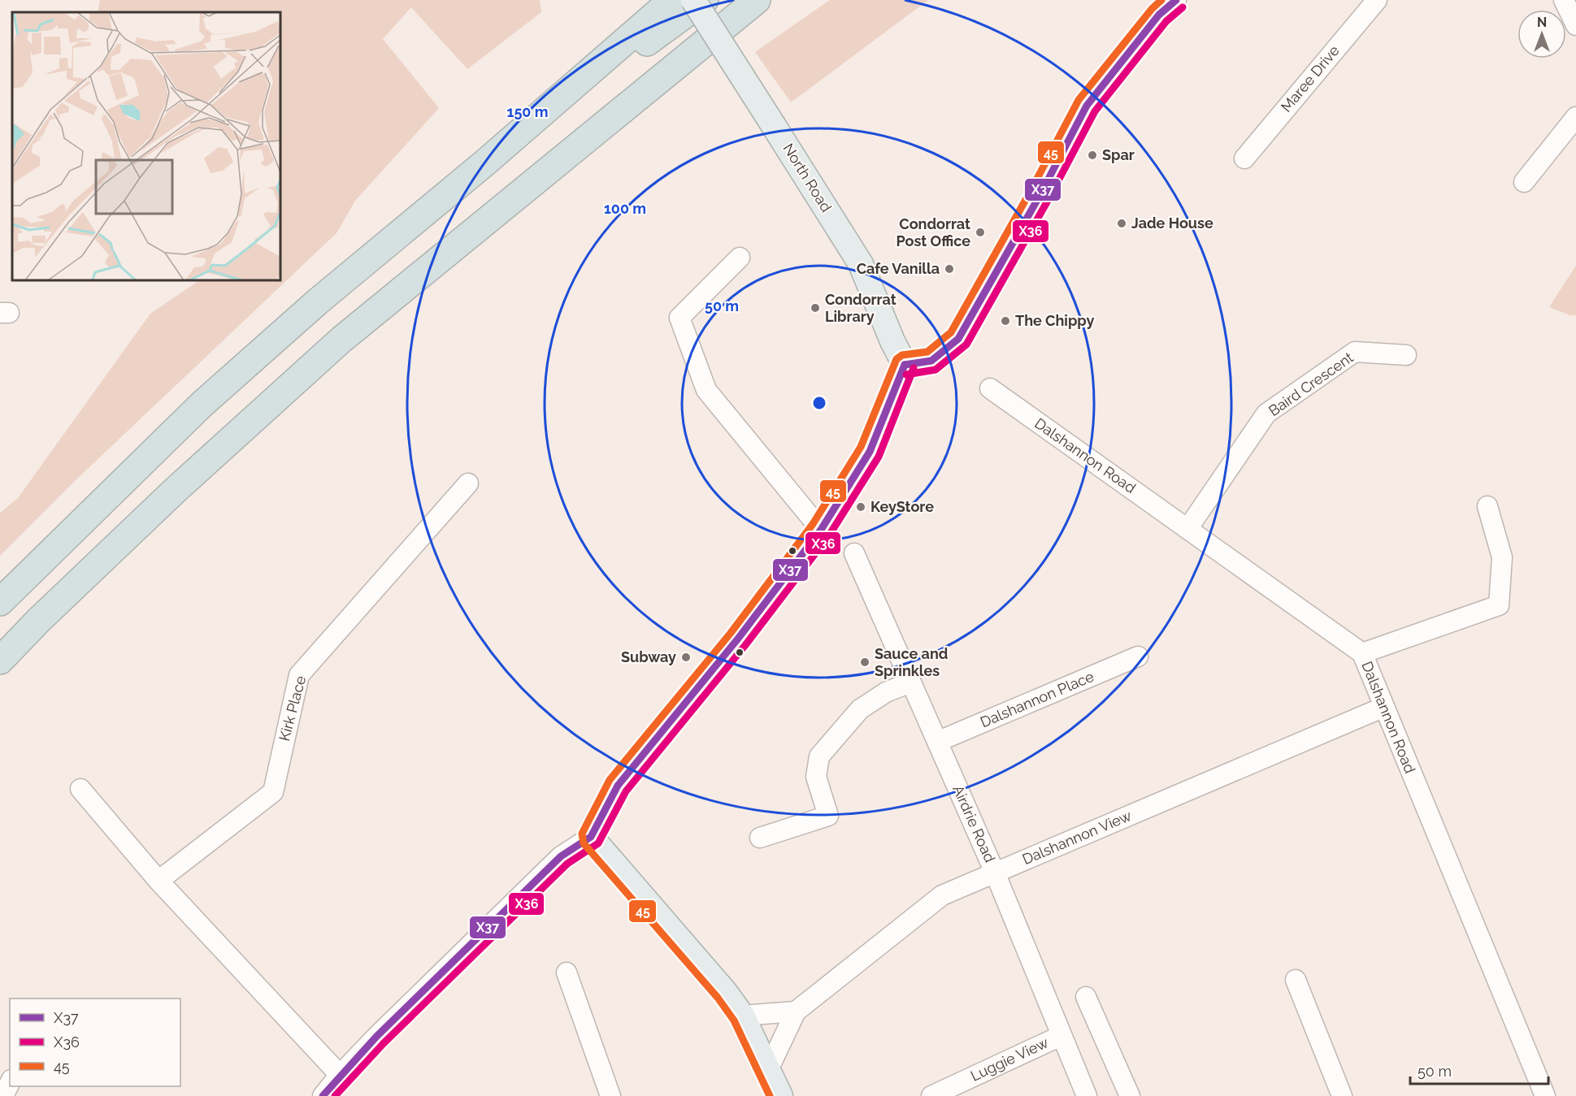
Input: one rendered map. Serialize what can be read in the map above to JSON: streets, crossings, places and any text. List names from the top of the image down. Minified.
{"streets":{"main road":["North Road"],"street":["Maree Drive","Baird Crescent","Dalshannon Road","Dalshannon Place","Kirk Place","Airdrie Road","Dalshannon View","Luggie View"]},"crossings":[["Baird Crescent","Dalshannon Road"],["Dalshannon Road","Dalshannon View"],["Dalshannon Place","Airdrie Road"],["Airdrie Road","Dalshannon View"],["Airdrie Road","Luggie View"]],"places":["Spar","Jade House","Condorrat Post Office","Cafe Vanilla","Condorrat Library","The Chippy","KeyStore","Subway","Sauce and Sprinkles"],"lines":["transit line X37","transit line 45","transit line X36"],"legend":["X37","X36","45"],"scale_bar":"50 m","north":"top","rings":["150 m","100 m","50 m"]}
